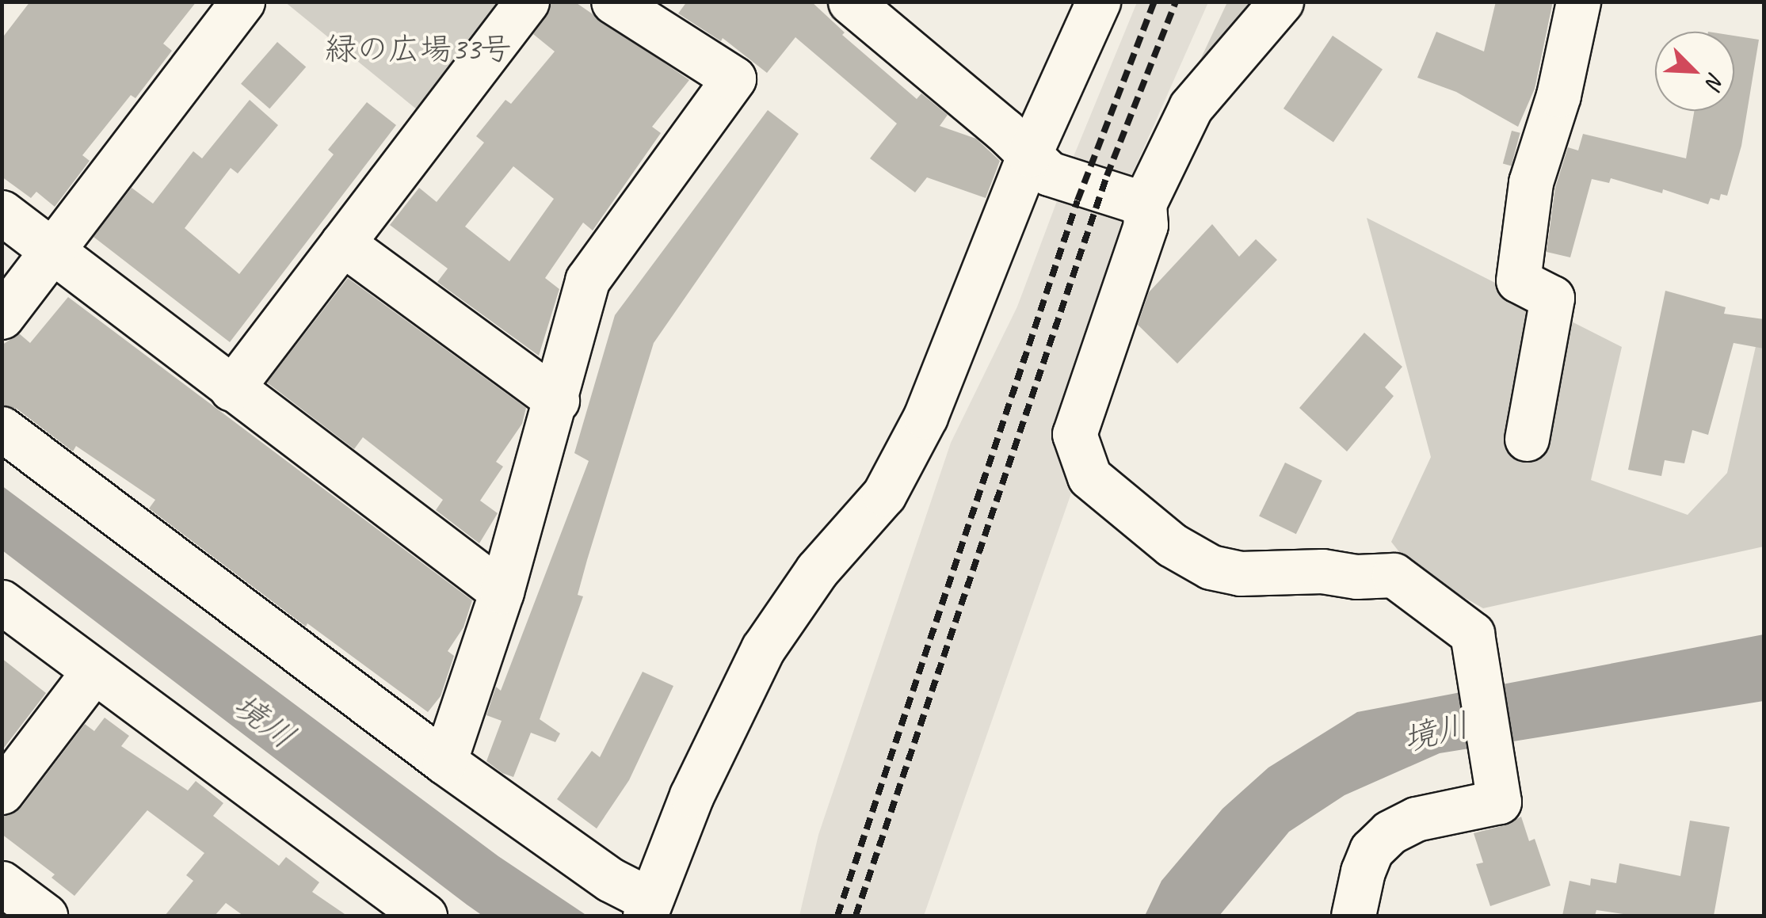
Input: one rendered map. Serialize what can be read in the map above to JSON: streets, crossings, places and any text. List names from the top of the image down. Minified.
{"water":["境川"],"parks":["緑の広場33号"],"north":"bottom right"}
